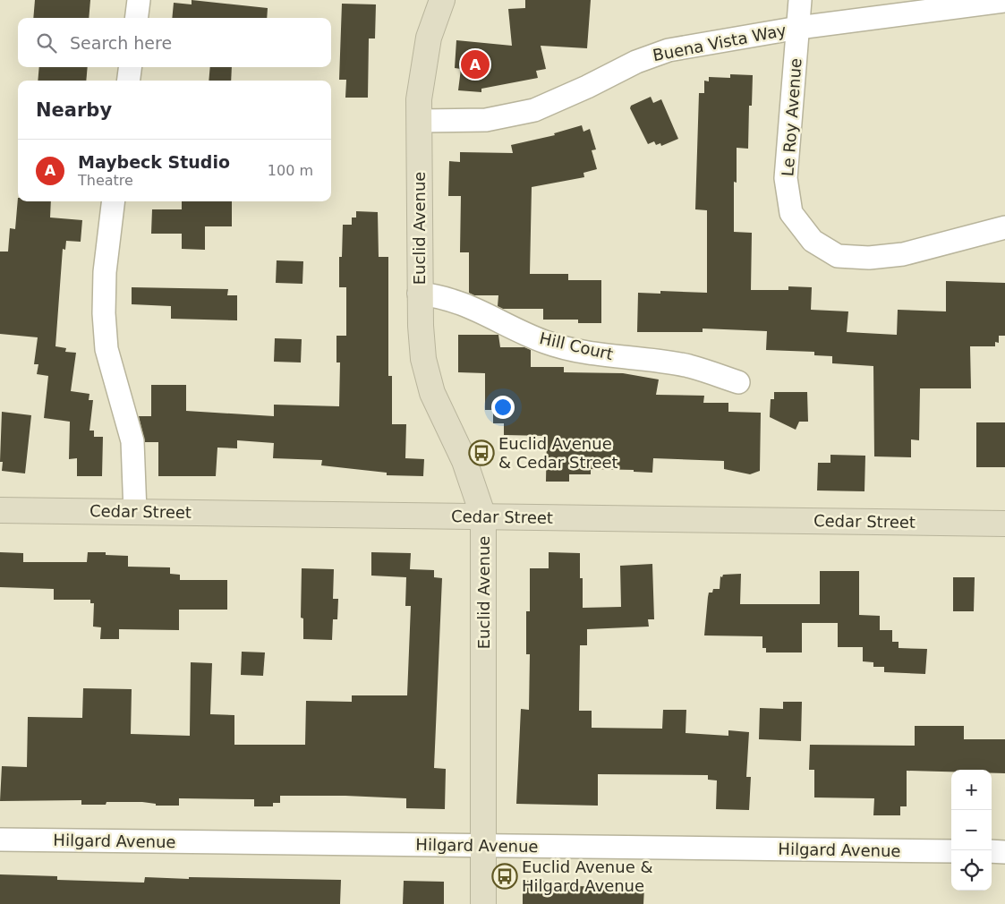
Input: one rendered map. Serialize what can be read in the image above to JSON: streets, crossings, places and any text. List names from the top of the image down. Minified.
{"streets":{"street":["Buena Vista Way","Le Roy Avenue","Euclid Avenue","Hill Court","Cedar Street","Hilgard Avenue"]},"crossings":[["Buena Vista Way","Le Roy Avenue"],["Buena Vista Way","Euclid Avenue"],["Euclid Avenue","Hill Court"],["Euclid Avenue","Cedar Street"],["Euclid Avenue","Hilgard Avenue"]],"places":{"bus stop":["Euclid Avenue & Cedar Street","Euclid Avenue & Hilgard Avenue"]},"page":{"search":"Search here","pins":"A","heading":"Nearby","list":[{"mark":"A","name":"Maybeck Studio","note":"Theatre","value":"100 m"}],"map_buttons":["+","−"]}}
